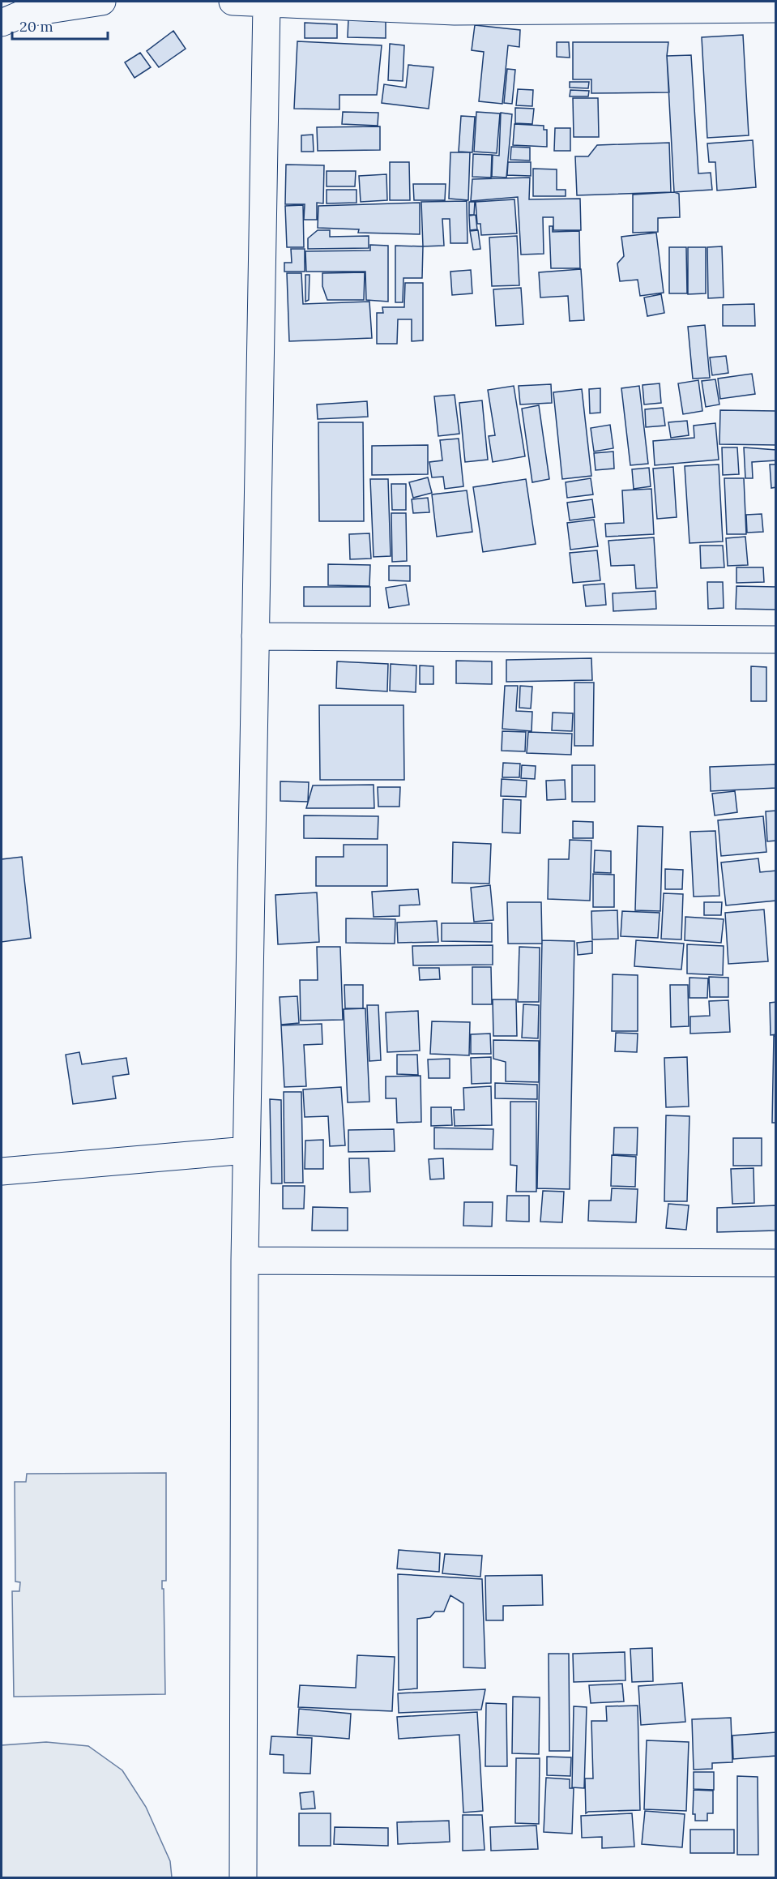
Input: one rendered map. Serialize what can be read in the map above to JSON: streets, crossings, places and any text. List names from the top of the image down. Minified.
{"scale_bar":"20 m"}
